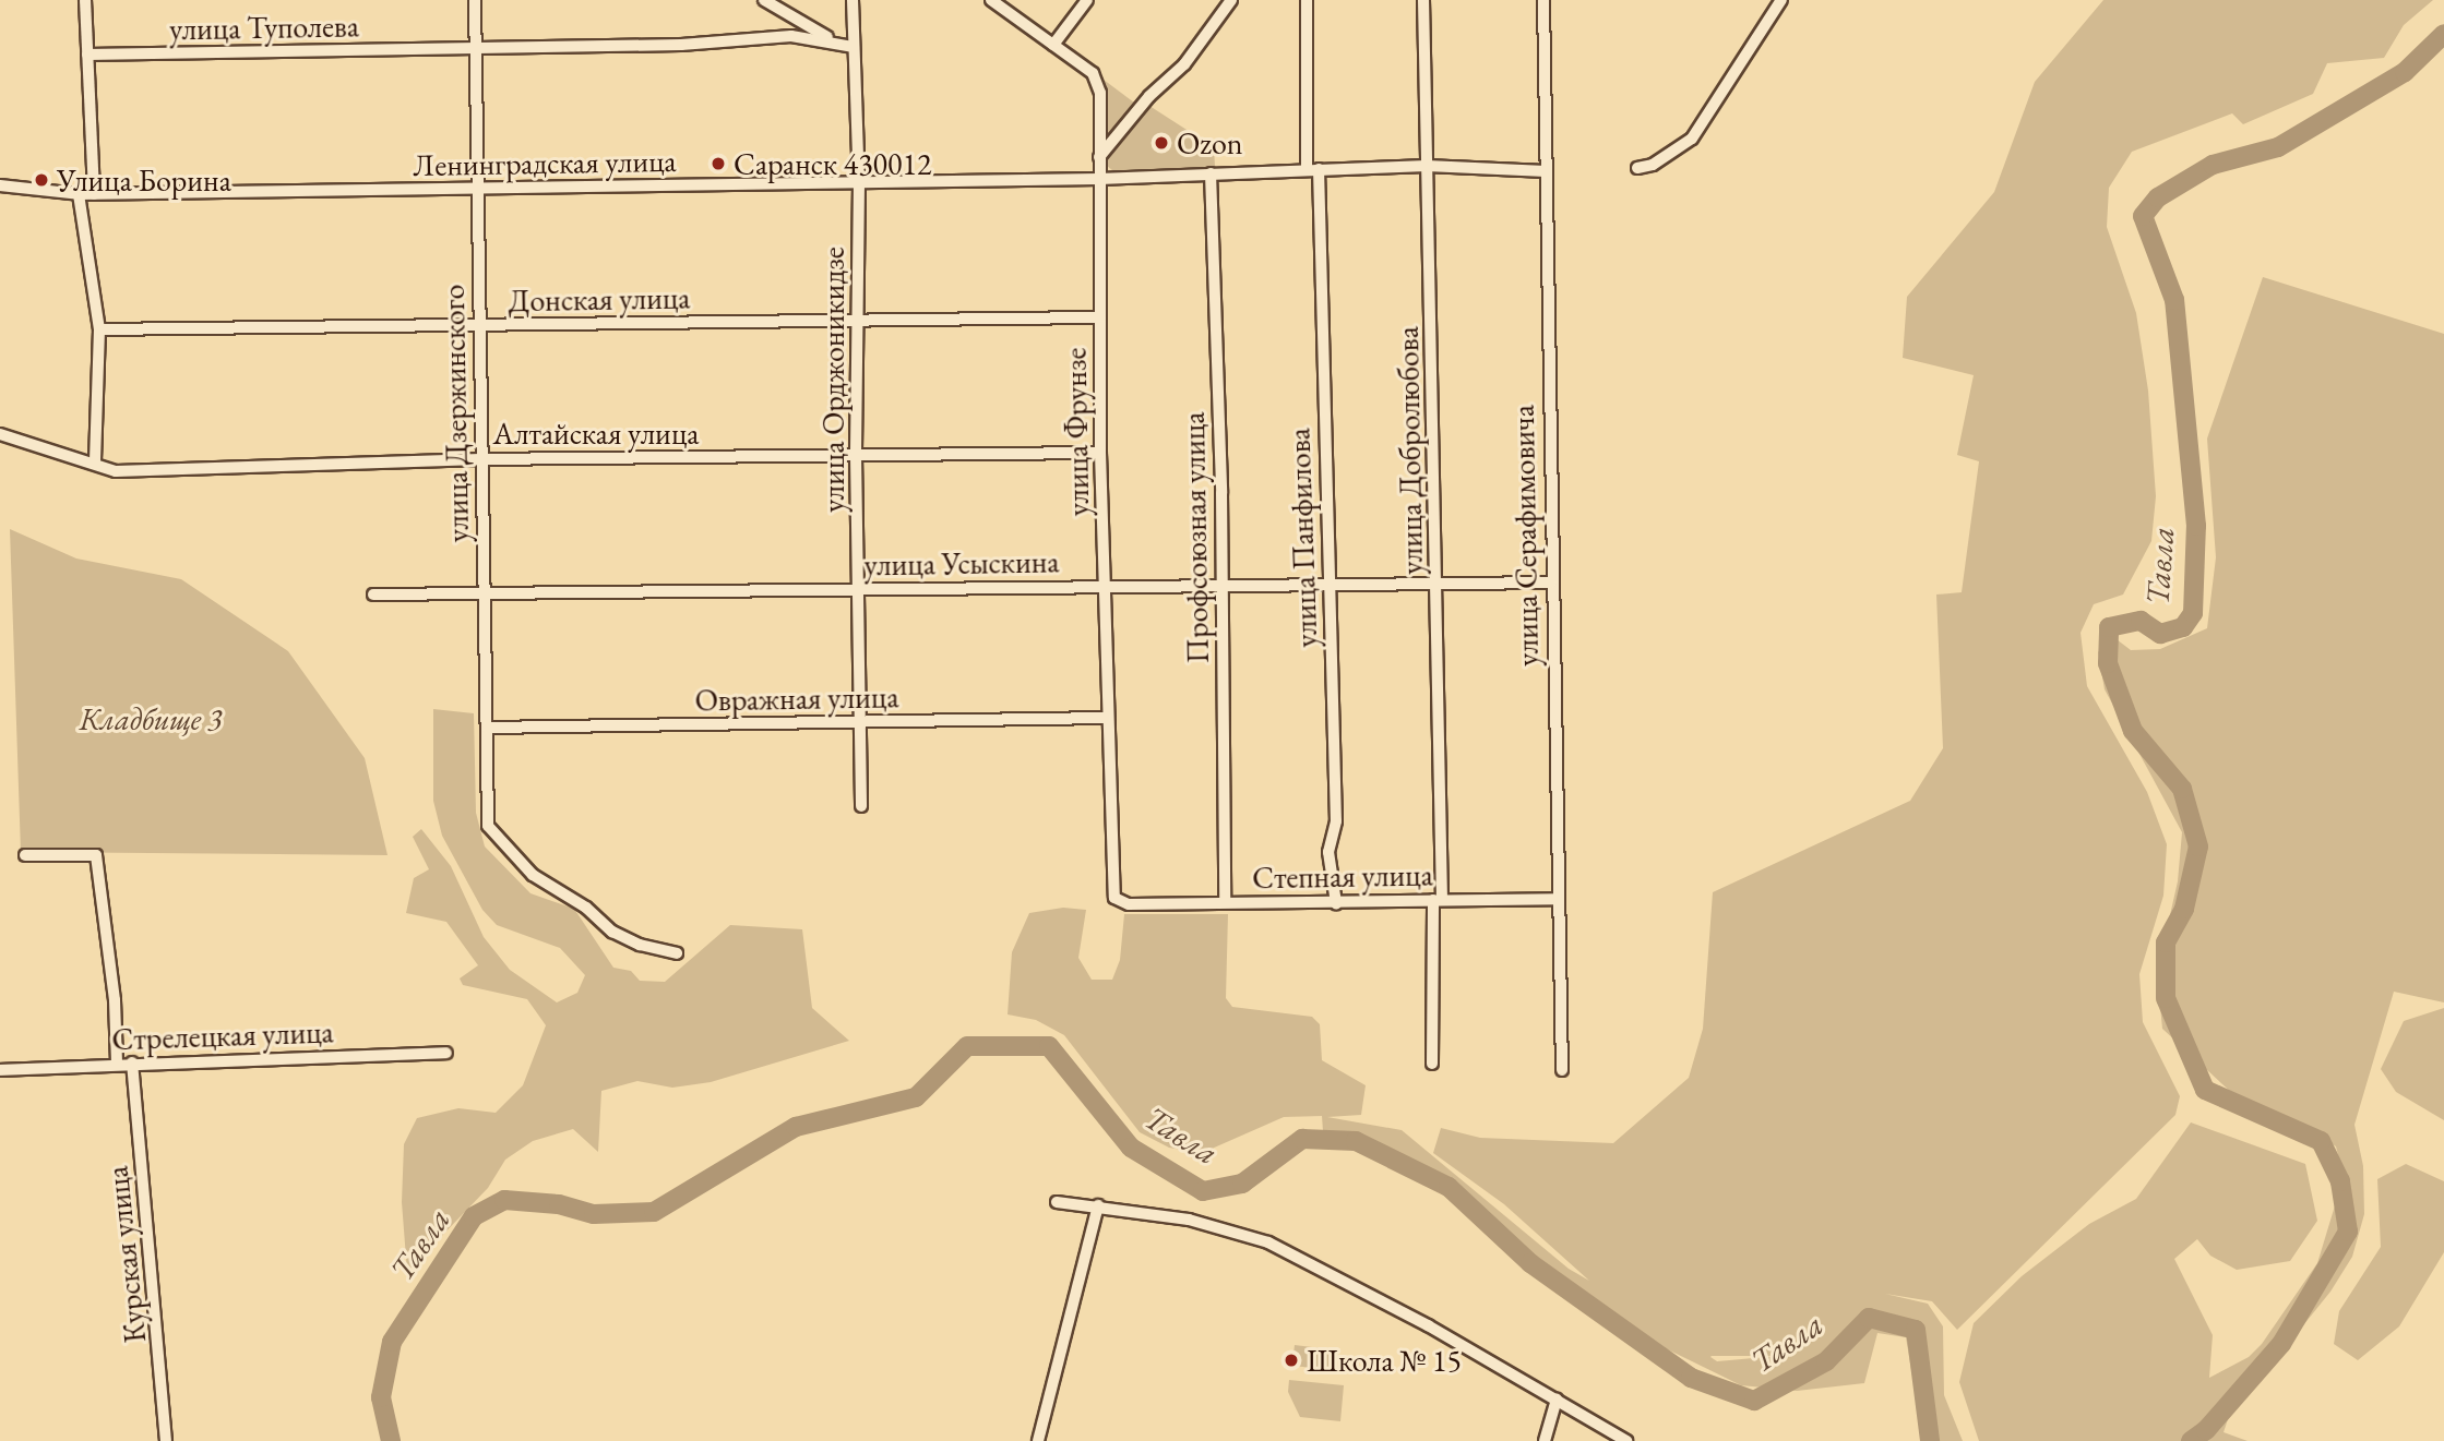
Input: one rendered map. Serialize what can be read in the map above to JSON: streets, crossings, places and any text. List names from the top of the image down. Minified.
{"streets":{"street":["улица Туполева","Ленинградская улица","Донская улица","улица Орджоникидзе","улица Дзержинского","улица Фрунзе","Алтайская улица","улица Добролюбова","улица Серафимовича","Профсоюзная улица","улица Панфилова","улица Усыскина","Овражная улица","Степная улица","Стрелецкая улица","Курская улица"]},"crossings":[["улица Туполева","улица Орджоникидзе"],["улица Туполева","улица Дзержинского"],["Ленинградская улица","улица Орджоникидзе"],["Ленинградская улица","улица Дзержинского"],["Ленинградская улица","улица Фрунзе"],["Ленинградская улица","улица Добролюбова"],["Ленинградская улица","улица Серафимовича"],["Ленинградская улица","Профсоюзная улица"],["Ленинградская улица","улица Панфилова"],["Донская улица","улица Орджоникидзе"],["Донская улица","улица Дзержинского"],["Донская улица","улица Фрунзе"],["улица Орджоникидзе","Алтайская улица"],["улица Орджоникидзе","улица Усыскина"],["улица Орджоникидзе","Овражная улица"],["улица Дзержинского","Алтайская улица"],["улица Дзержинского","улица Усыскина"],["улица Дзержинского","Овражная улица"],["улица Фрунзе","Алтайская улица"],["улица Фрунзе","улица Усыскина"],["улица Фрунзе","Овражная улица"],["улица Фрунзе","Степная улица"],["улица Добролюбова","улица Усыскина"],["улица Добролюбова","Степная улица"],["улица Серафимовича","улица Усыскина"],["улица Серафимовича","Степная улица"],["Профсоюзная улица","улица Усыскина"],["Профсоюзная улица","Степная улица"],["улица Панфилова","улица Усыскина"],["улица Панфилова","Степная улица"],["Стрелецкая улица","Курская улица"]],"water":["Тавла"],"parks":["Кладбище 3"],"places":["Ozon","Саранск 430012","Улица Борина","Школа № 15"]}
